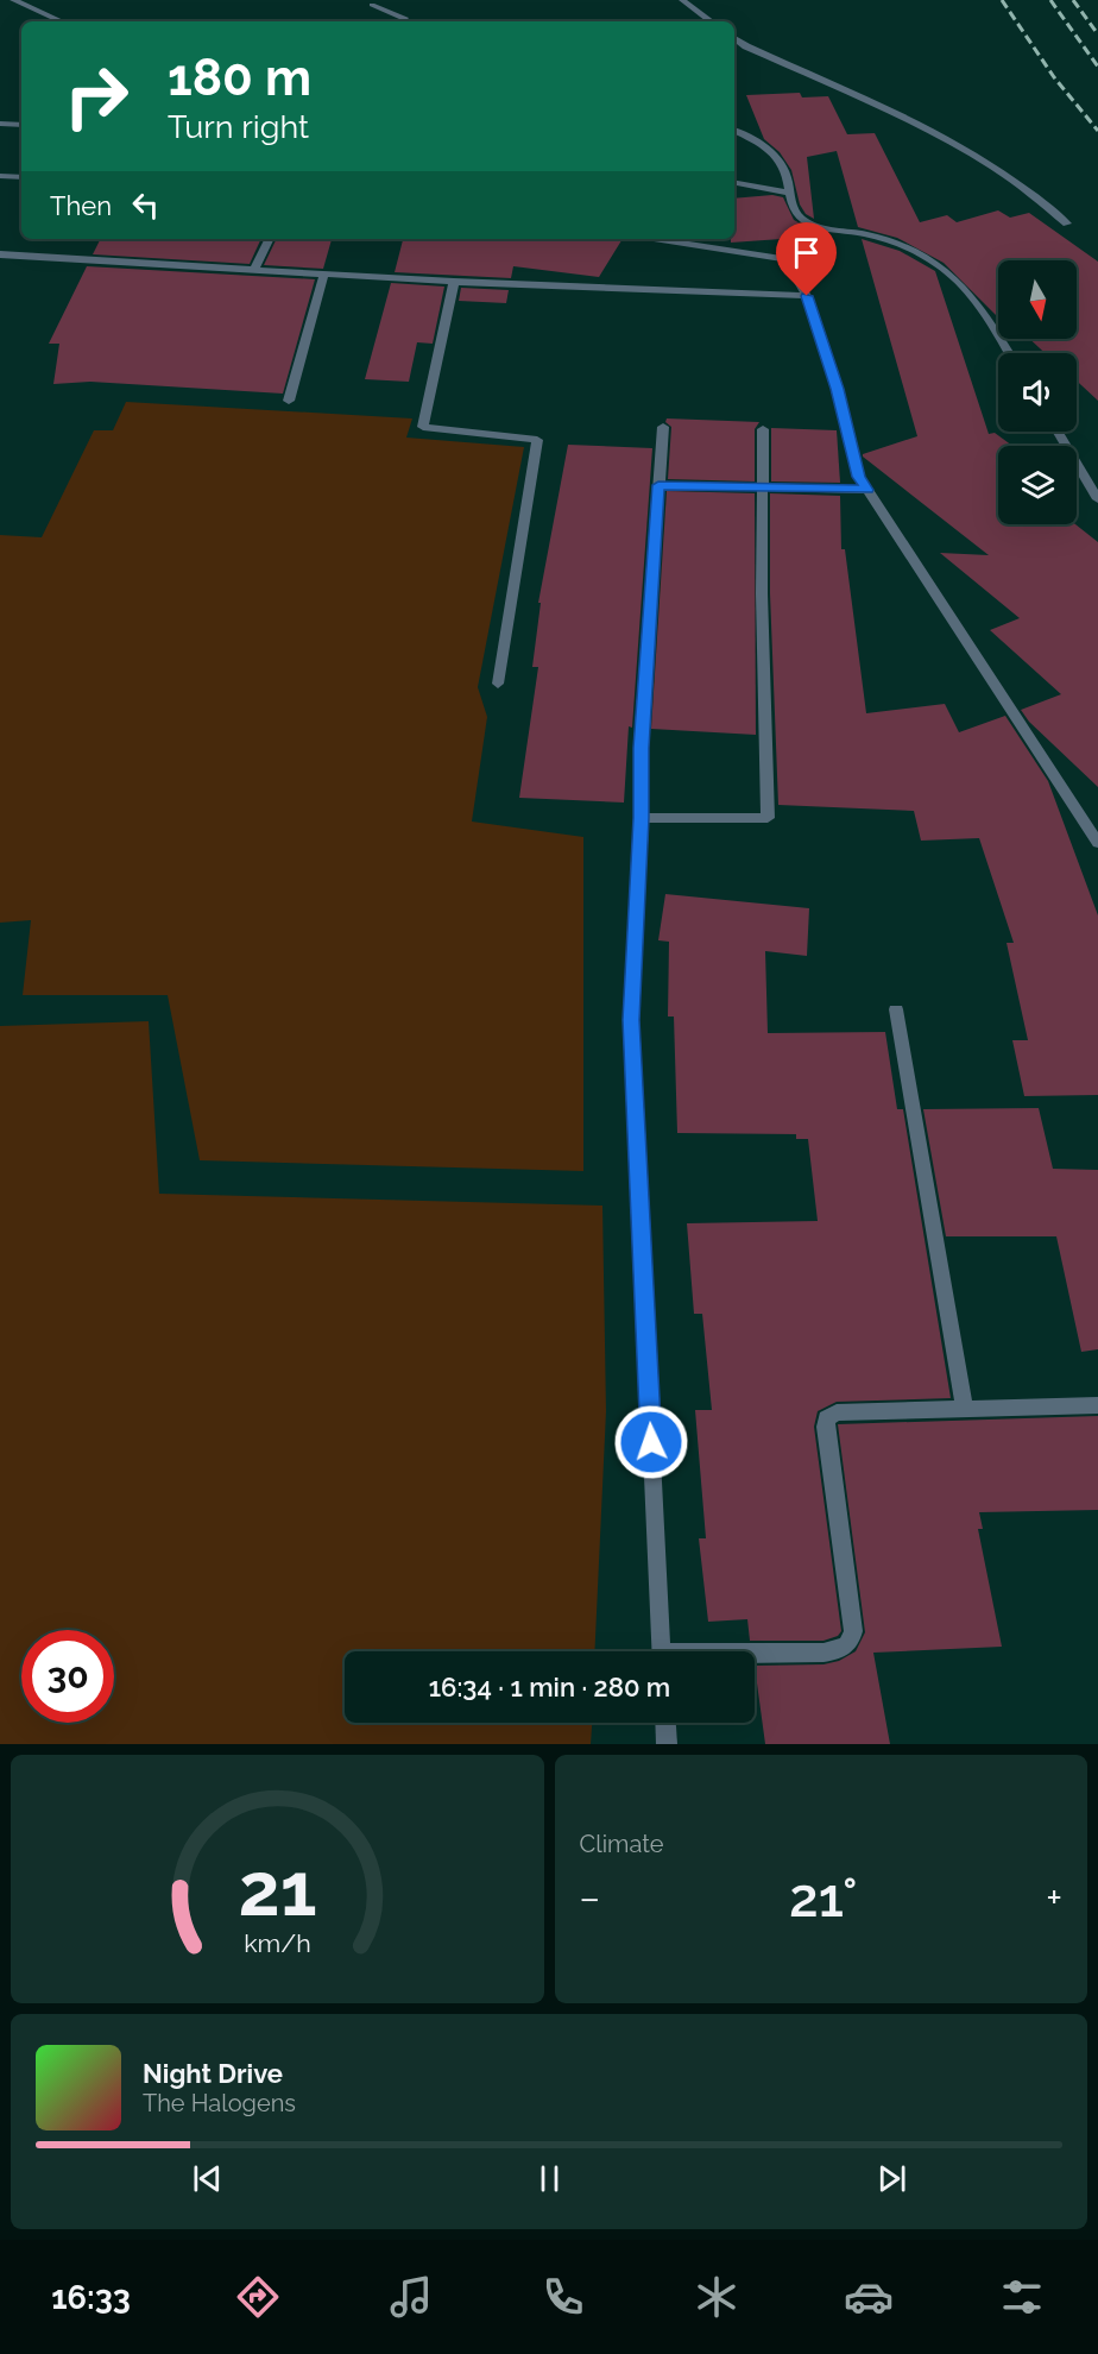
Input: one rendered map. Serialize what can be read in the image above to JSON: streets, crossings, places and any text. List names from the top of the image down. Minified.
{"north":"bottom","page":{"turn":["180 m","Turn right"],"then":"Then","limit":"30","trip":"16:34 · 1 min · 280 m","tile":"Climate","heat":["−","21°","+"],"song":["Night Drive","The Halogens"],"tabs":"16:33","gauge":["21","km/h"]}}
